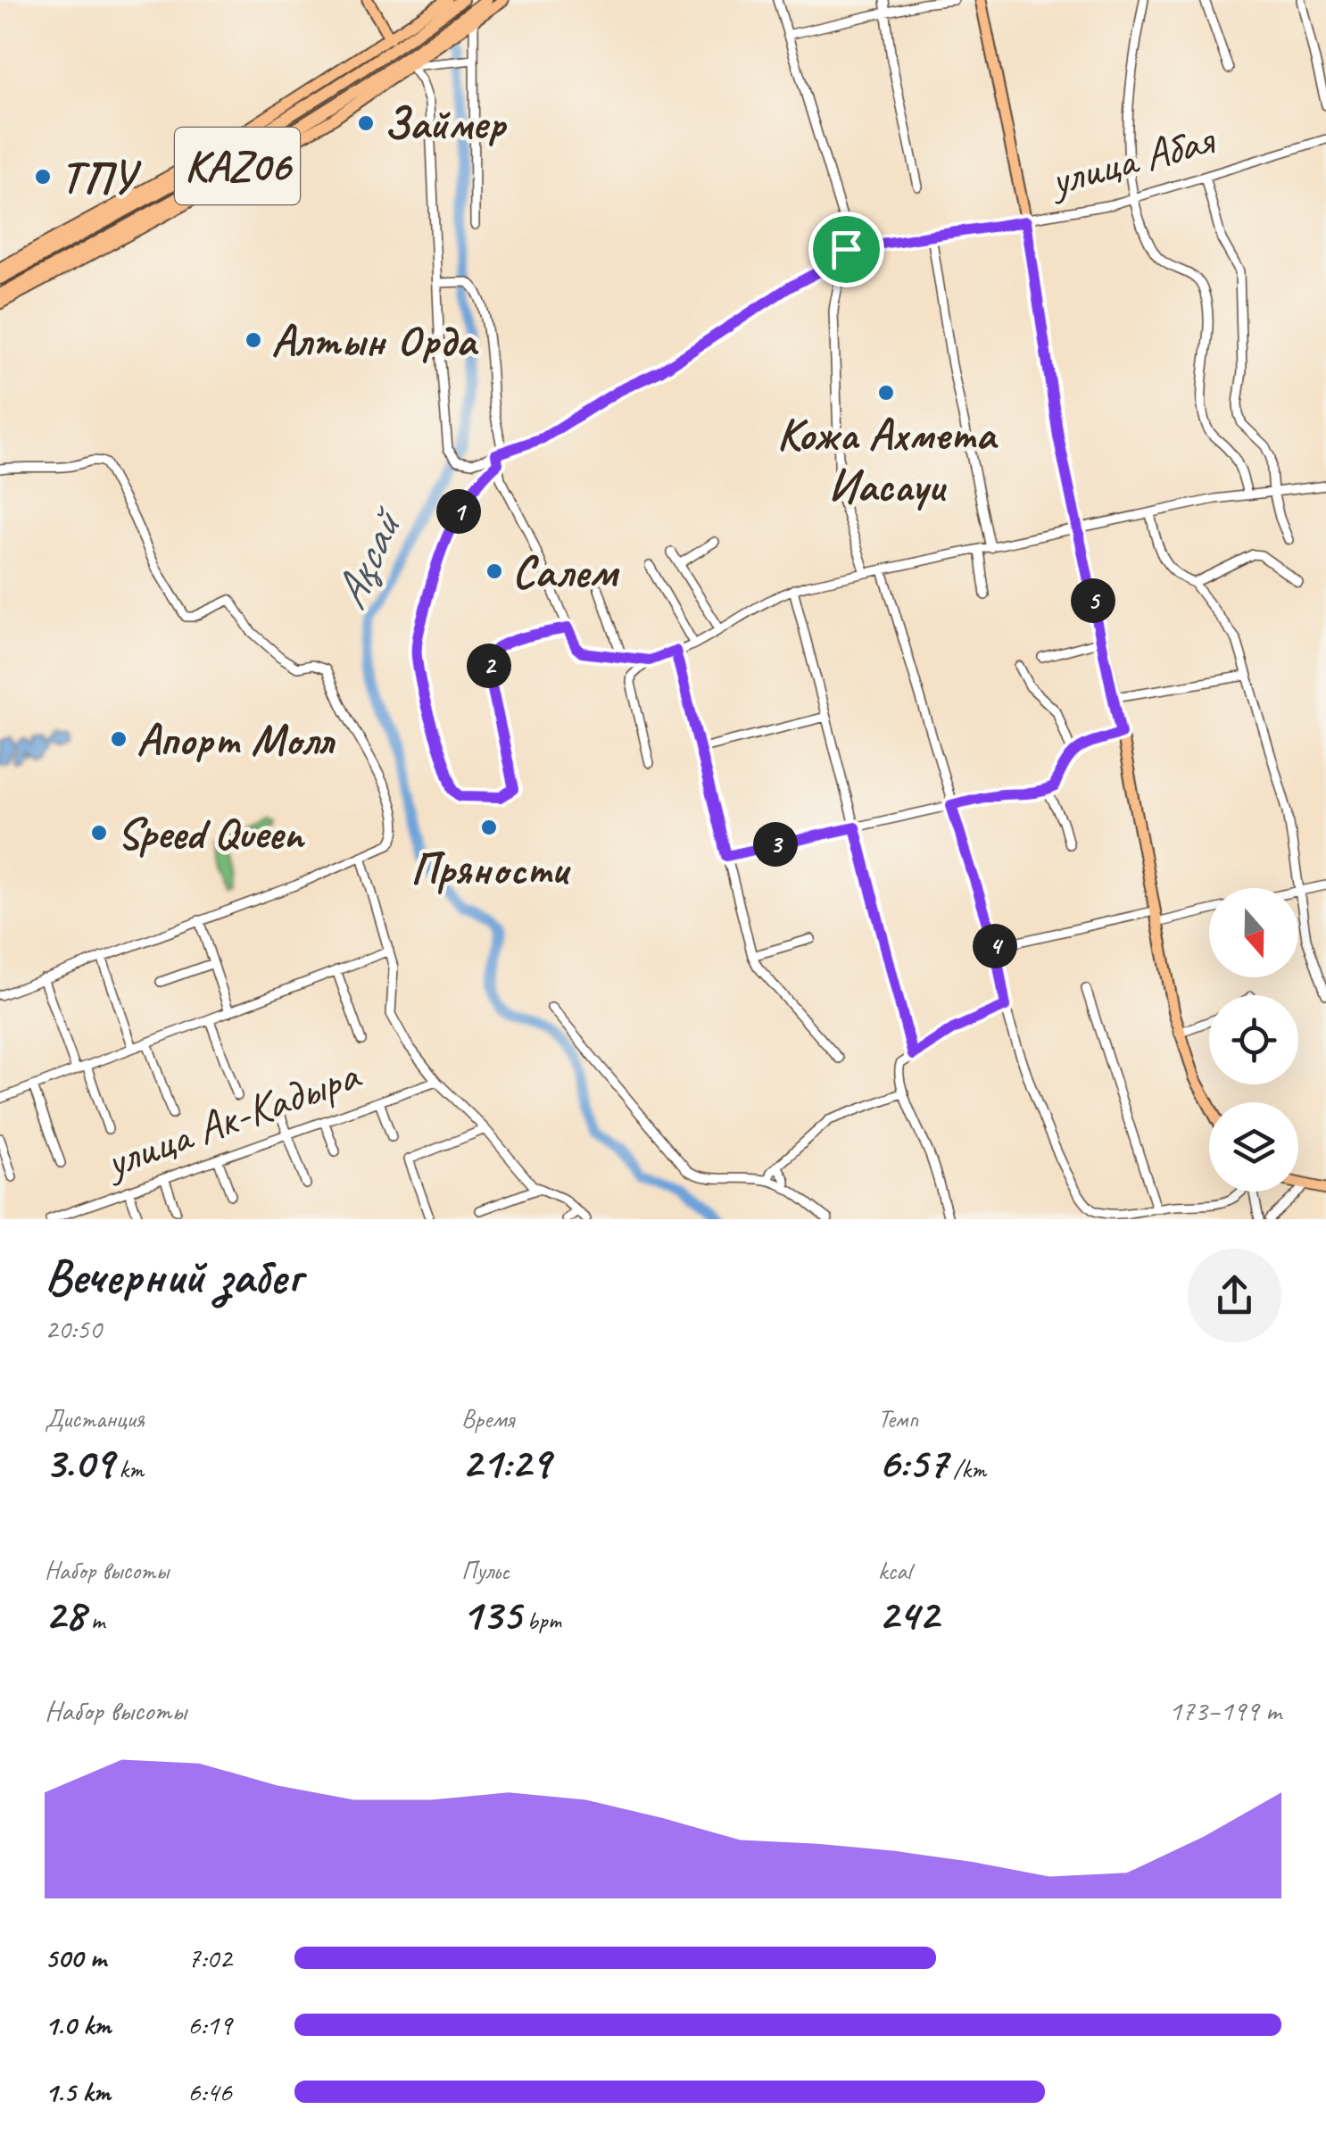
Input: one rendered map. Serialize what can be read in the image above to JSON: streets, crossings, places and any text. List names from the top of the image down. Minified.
{"streets":{"highway":["KАZ06"],"street":["улица Абая","улица Ак-Кадыра"]},"water":["Ақсай"],"places":["Займер","ТПУ","Алтын Орда","Кожа Ахмета Иасауи","Салем","Апорт Молл","Пряности","Speed Queen"],"north":"bottom","page":{"pins":["1","5","2","3","4"],"heading":["Вечерний забег","20:50"],"stats":[["Дистанция","3.09 km"],["Время","21:29"],["Темп","6:57 /km"],["Набор высоты","28 m"],["Пульс","135 bpm"],["kcal","242"]],"chart":["Набор высоты","173–199 m"],"list":[{"name":"500 m","note":"7:02"},{"name":"1.0 km","note":"6:19"},{"name":"1.5 km","note":"6:46"}]}}
